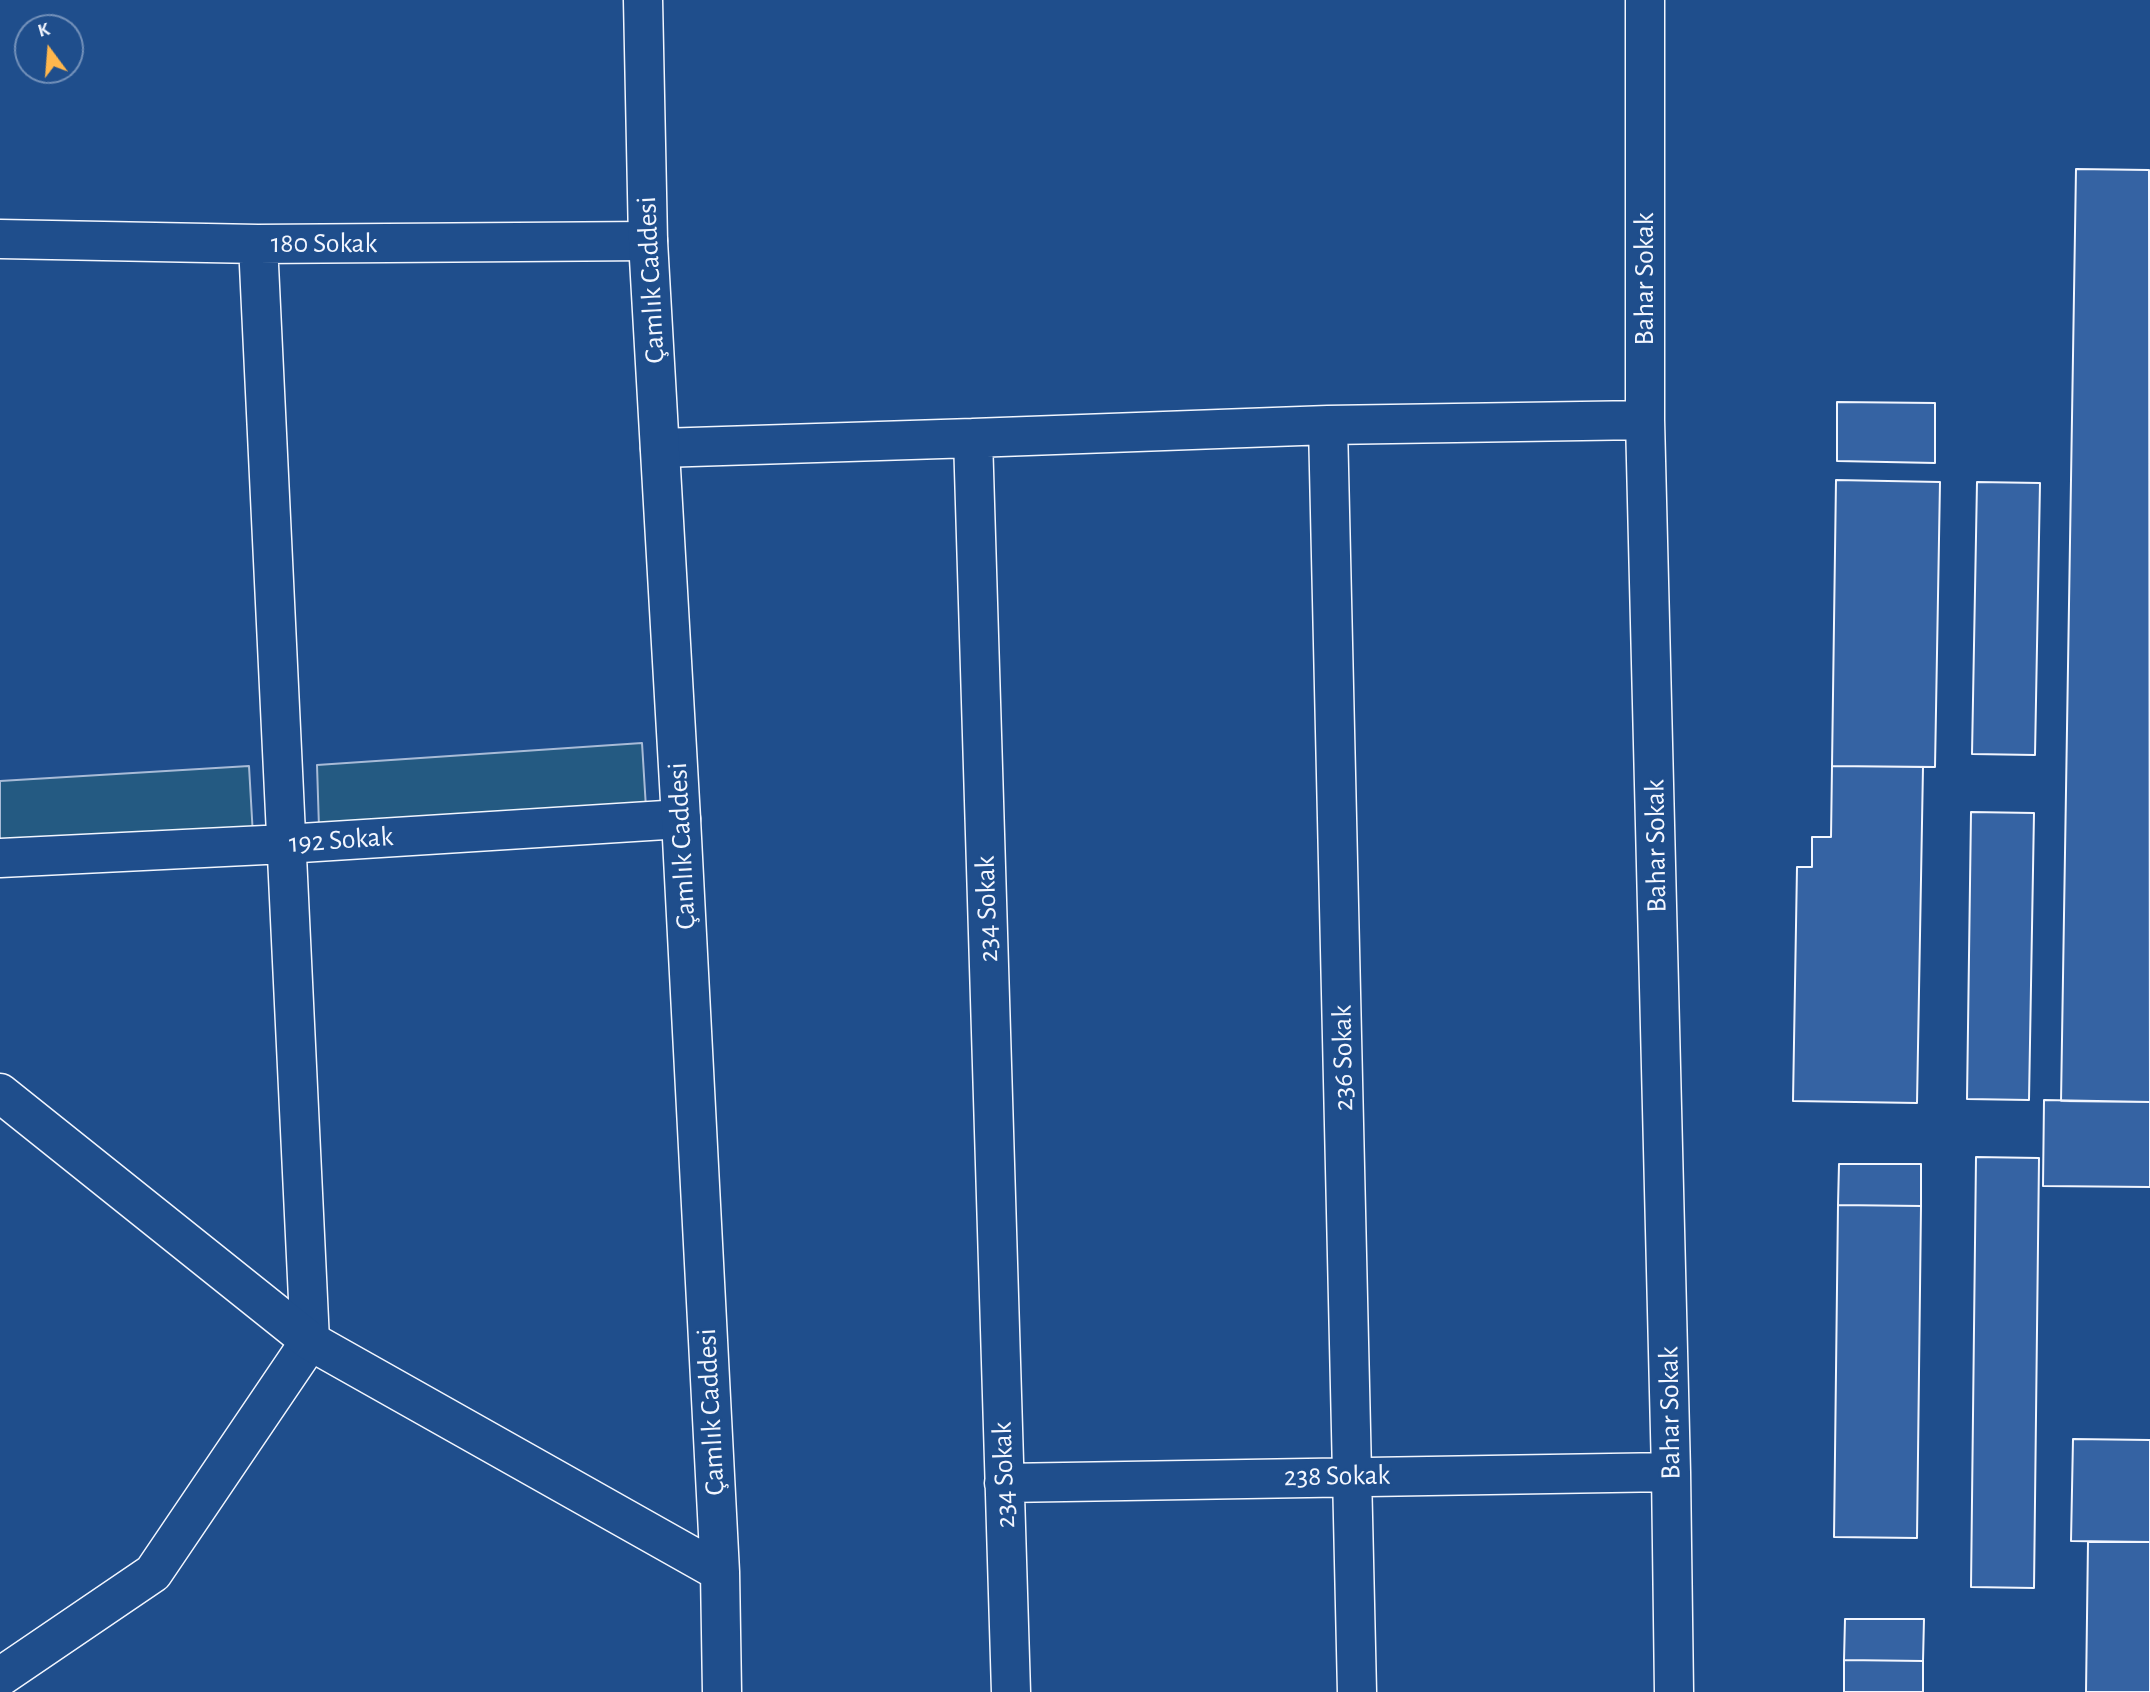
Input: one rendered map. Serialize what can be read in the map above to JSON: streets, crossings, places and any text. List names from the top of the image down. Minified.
{"streets":{"street":["180 Sokak","Bahar Sokak","Çamlık Caddesi","192 Sokak","234 Sokak","236 Sokak","238 Sokak"]},"crossings":[["180 Sokak","Çamlık Caddesi"],["Bahar Sokak","238 Sokak"],["Çamlık Caddesi","192 Sokak"],["234 Sokak","238 Sokak"],["236 Sokak","238 Sokak"]],"north":"top"}
